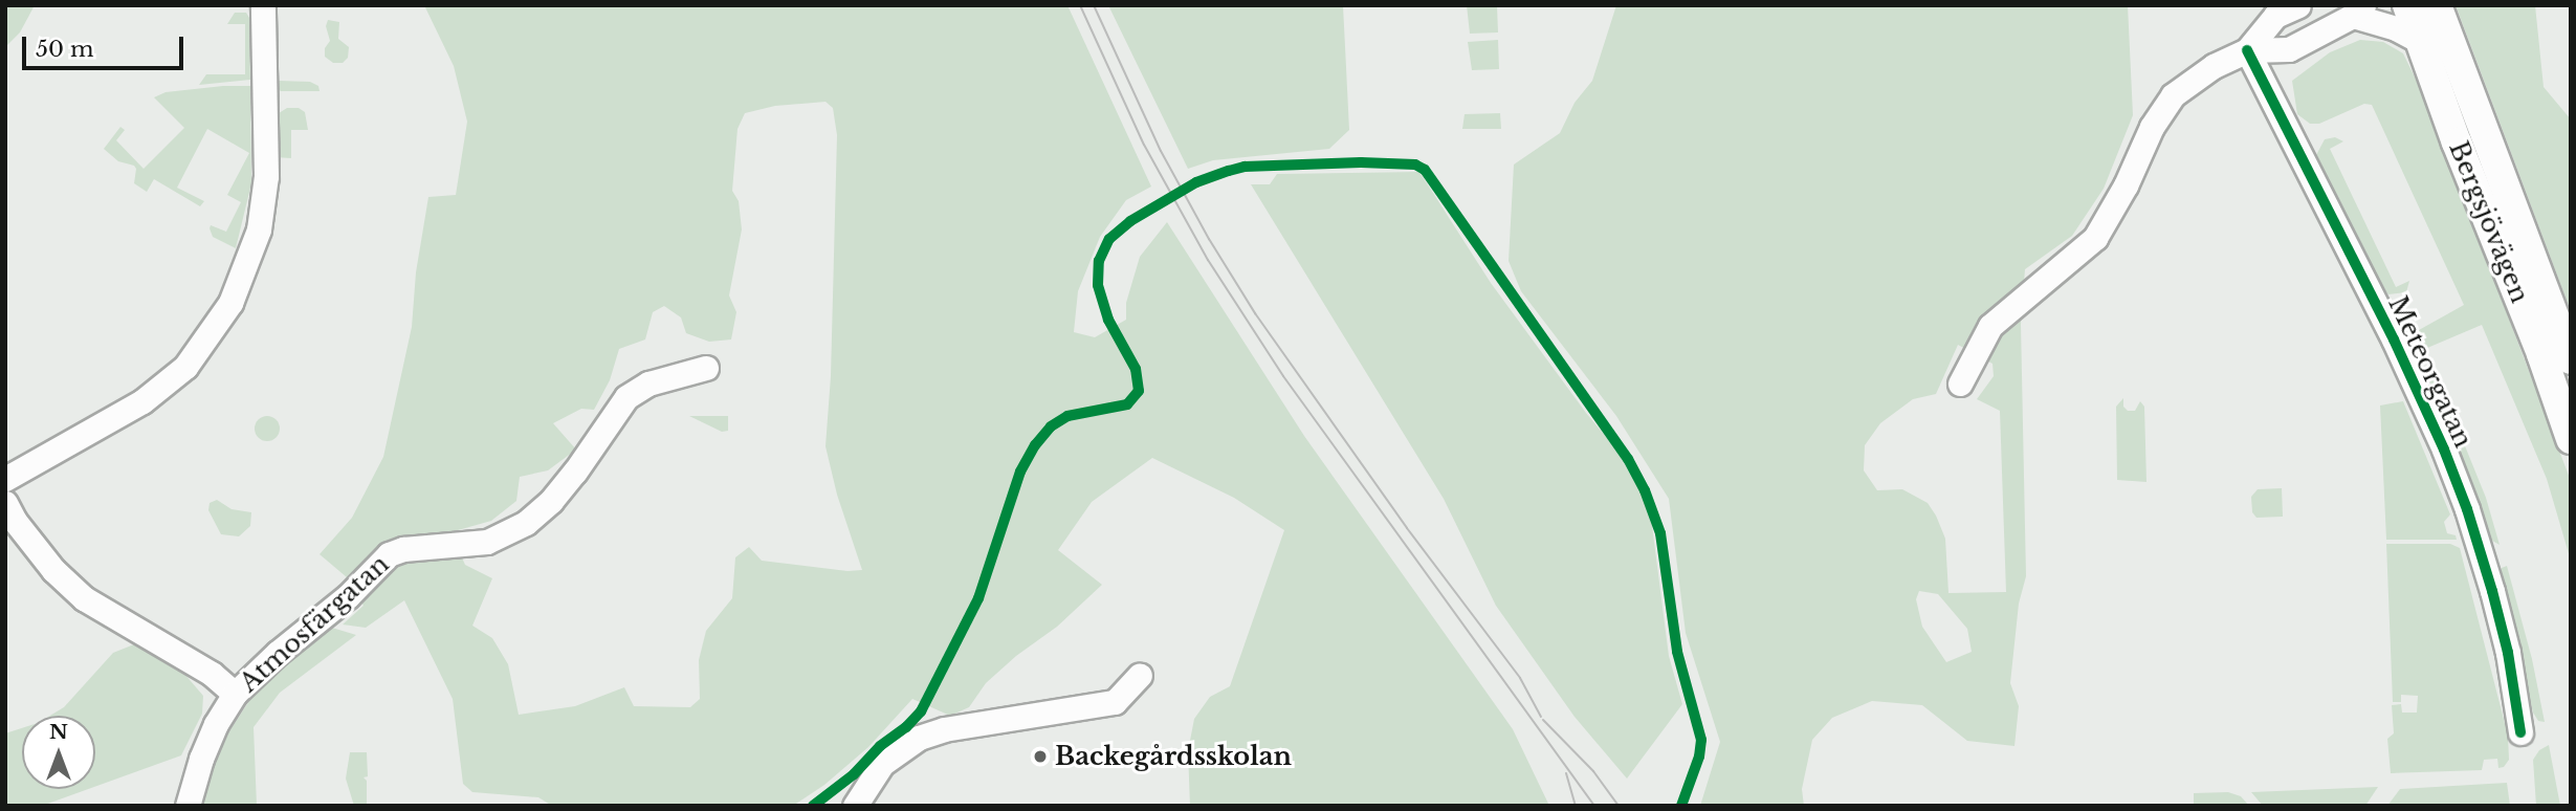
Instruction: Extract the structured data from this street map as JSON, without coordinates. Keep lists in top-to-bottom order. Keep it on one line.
{"streets":{"street":["Bergsjövägen","Meteorgatan","Atmosfärgatan"]},"places":["Backegårdsskolan"],"scale_bar":"50 m","north":"top"}
